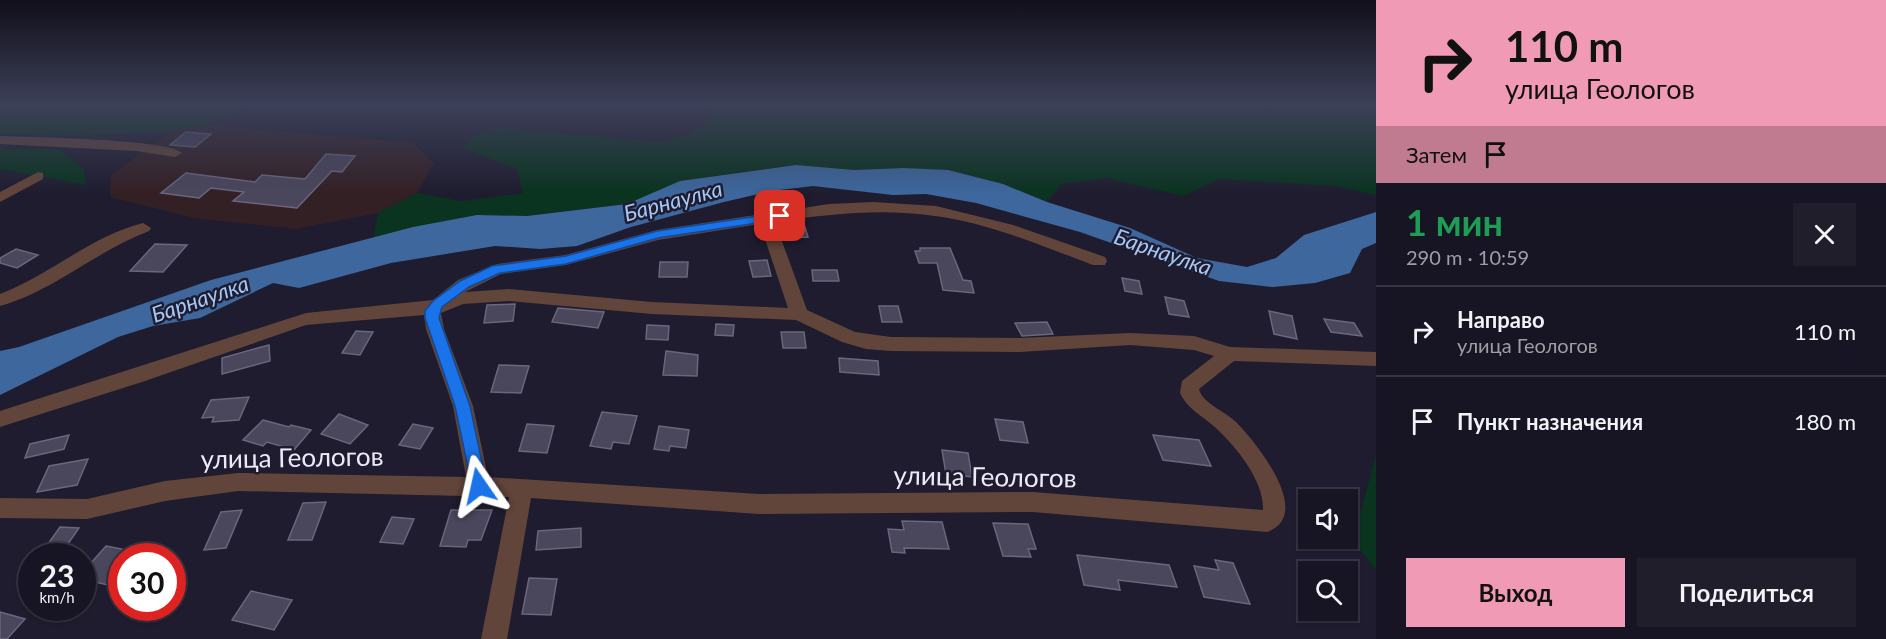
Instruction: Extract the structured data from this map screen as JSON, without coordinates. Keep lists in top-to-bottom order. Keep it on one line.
{"streets":{"street":["улица Геологов"]},"water":["Барнаулка"],"page":{"turn":["110 m","улица Геологов"],"then":"Затем","heading":["1 мин","290 m · 10:59"],"list":[{"name":"Направо","note":"улица Геологов","value":"110 m"},{"name":"Пункт назначения","value":"180 m"}],"speed":"23 km/h","limit":"30","buttons":["Выход","Поделиться"]}}
